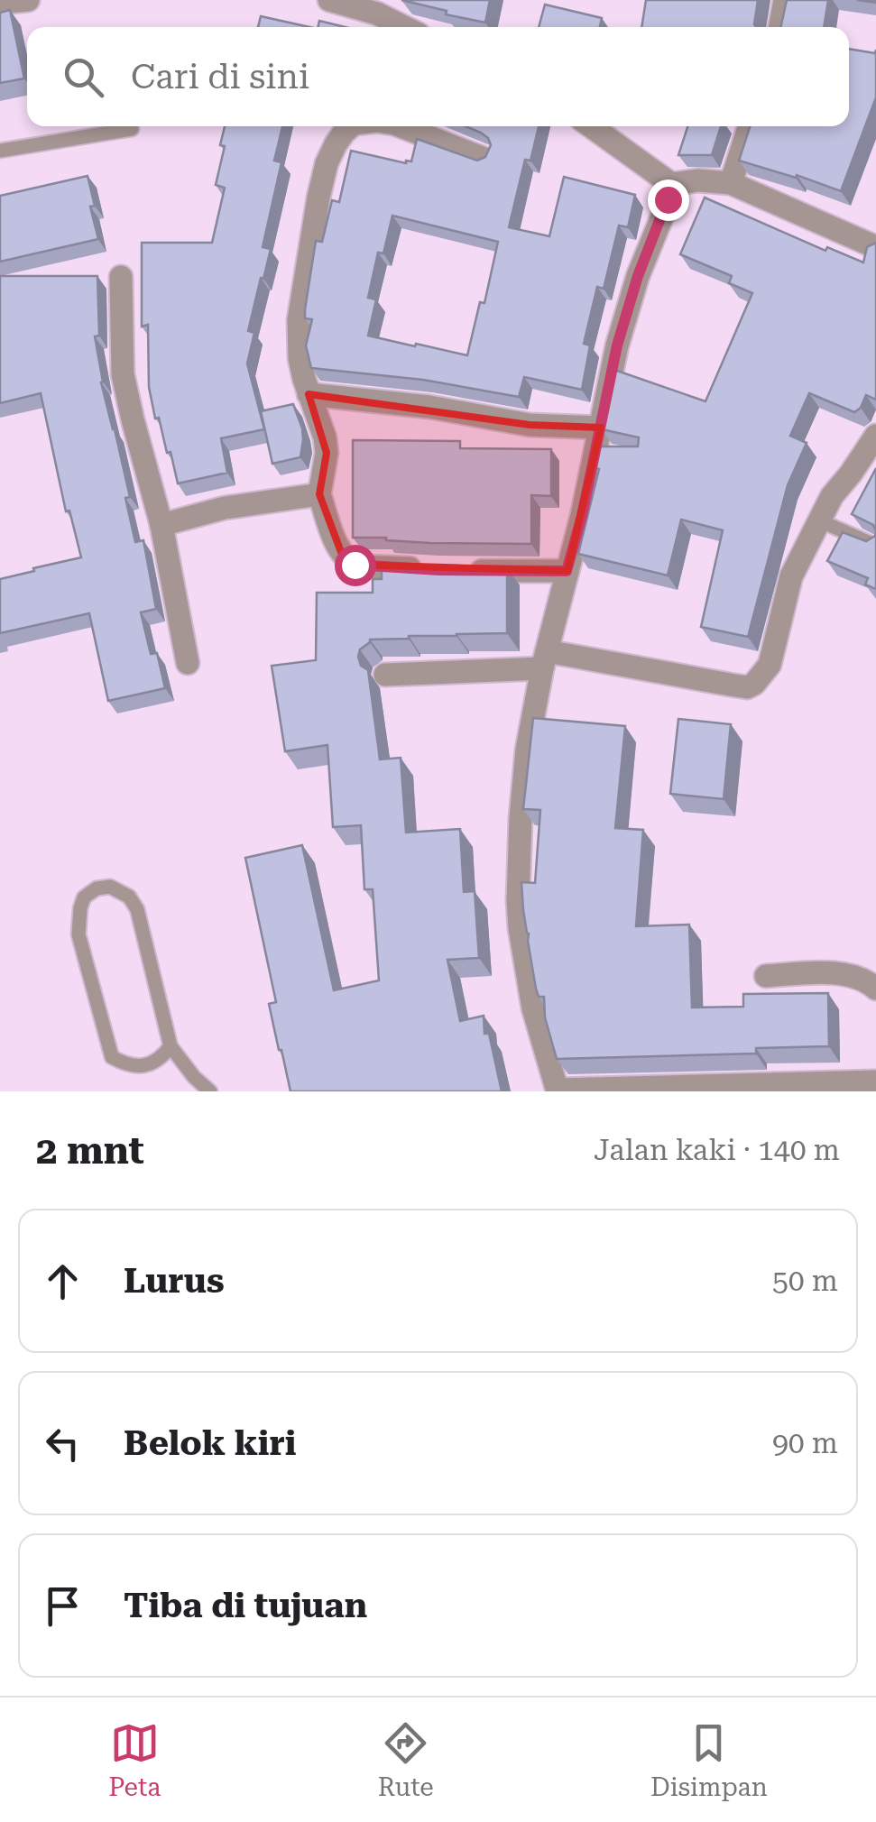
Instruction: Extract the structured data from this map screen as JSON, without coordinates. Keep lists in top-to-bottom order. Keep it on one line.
{"page":{"search":"Cari di sini","heading":["2 mnt","Jalan kaki · 140 m"],"list":[["Lurus","50 m"],["Belok kiri","90 m"],"Tiba di tujuan"],"nav":["Peta","Rute","Disimpan"]}}
